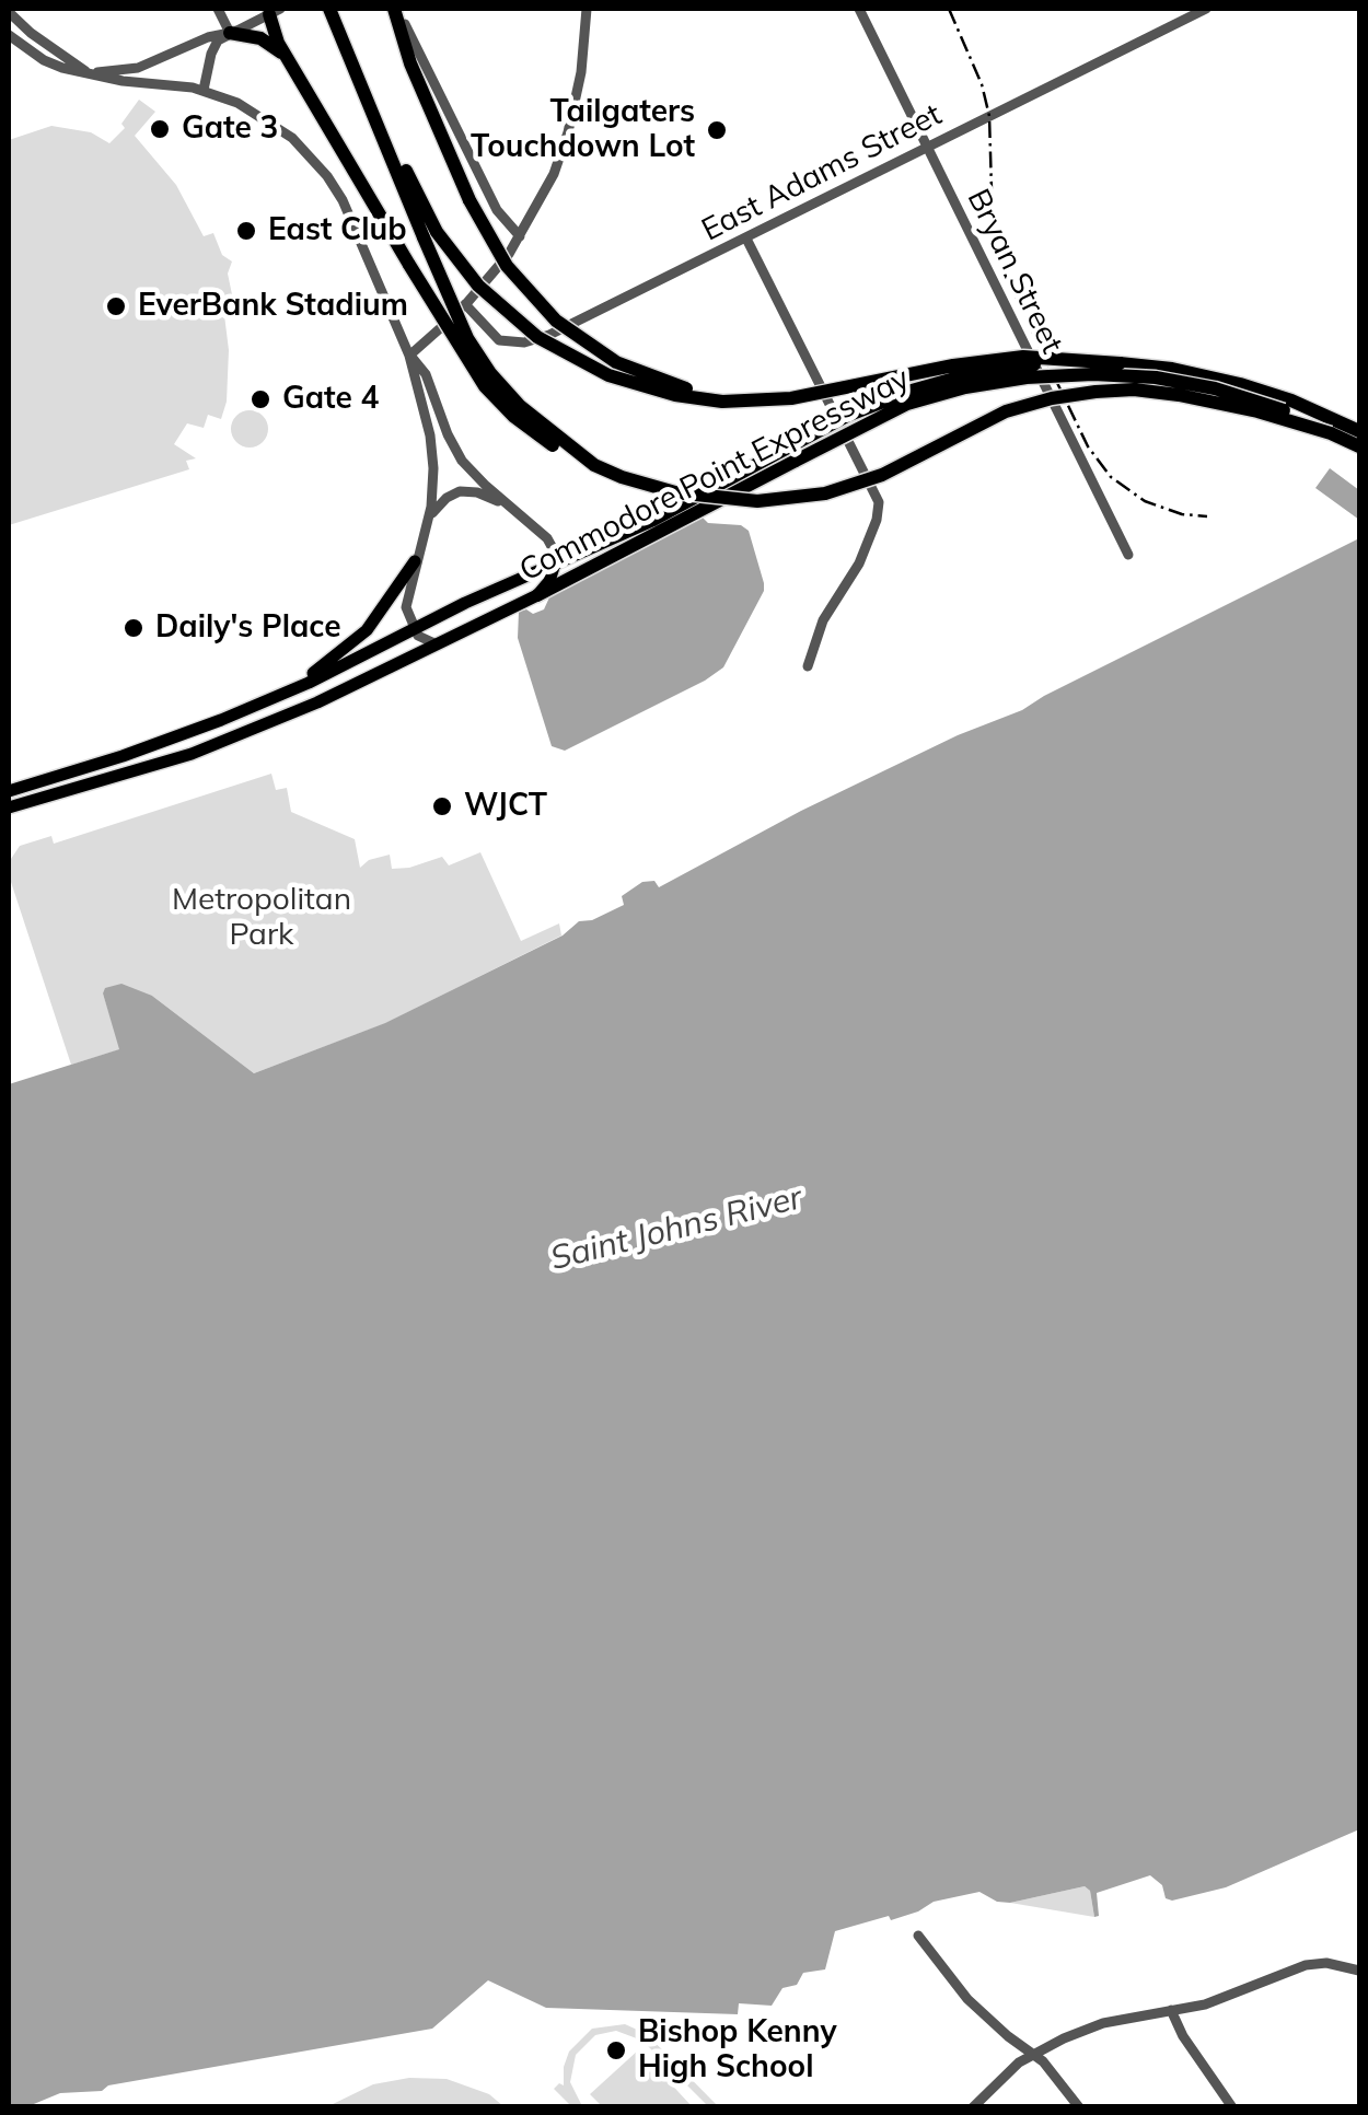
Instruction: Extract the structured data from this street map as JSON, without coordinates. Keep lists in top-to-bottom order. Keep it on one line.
{"streets":{"highway":["Commodore Point Expressway"],"street":["East Adams Street","Bryan Street"]},"crossings":[["East Adams Street","Bryan Street"]],"water":["Saint Johns River"],"parks":["Metropolitan Park"],"places":["Gate 3","Tailgaters Touchdown Lot","East Club","EverBank Stadium","Gate 4","Daily's Place","WJCT","Bishop Kenny High School"]}
